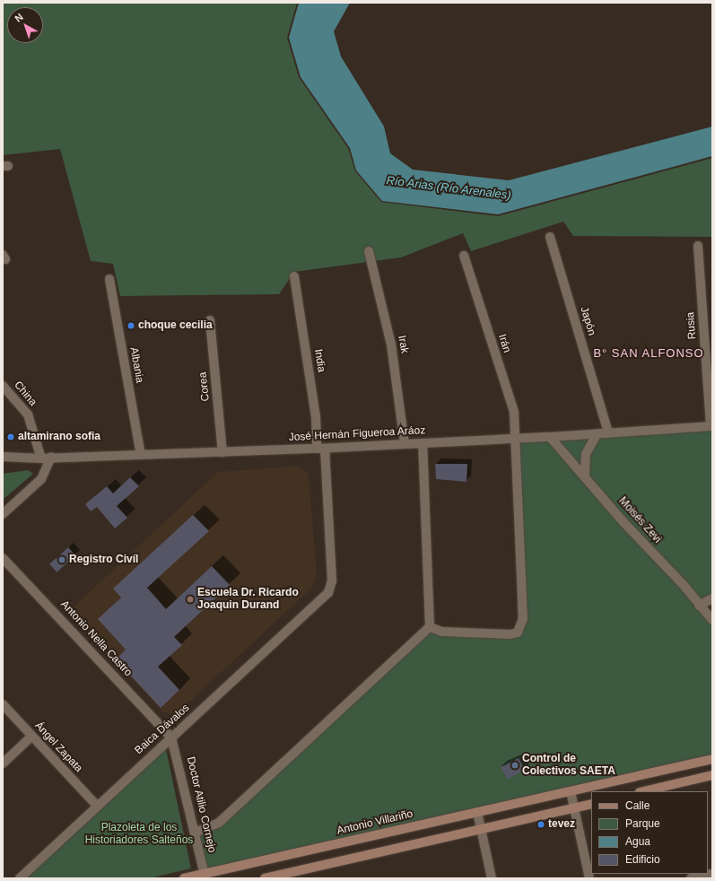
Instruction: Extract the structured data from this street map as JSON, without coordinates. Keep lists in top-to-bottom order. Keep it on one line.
{"streets":{"street":["Japón","Rusia","Irán","Irak","India","Albania","Corea","China","José Hernán Figueroa Aráoz","Moisés Zevi","Antonio Nella Castro","Baica Dávalos","Ángel Zapata","Doctor Atilio Cornejo","Antonio Villariño"]},"crossings":[["Japón","José Hernán Figueroa Aráoz"],["Rusia","José Hernán Figueroa Aráoz"],["Irán","José Hernán Figueroa Aráoz"],["Irak","José Hernán Figueroa Aráoz"],["India","José Hernán Figueroa Aráoz"],["India","Baica Dávalos"],["Albania","José Hernán Figueroa Aráoz"],["Corea","José Hernán Figueroa Aráoz"],["China","José Hernán Figueroa Aráoz"],["José Hernán Figueroa Aráoz","Moisés Zevi"],["Antonio Nella Castro","Baica Dávalos"],["Antonio Nella Castro","Doctor Atilio Cornejo"],["Baica Dávalos","Ángel Zapata"],["Baica Dávalos","Doctor Atilio Cornejo"],["Doctor Atilio Cornejo","Antonio Villariño"]],"districts":["B° SAN ALFONSO"],"water":["Río Arias (Río Arenales)"],"parks":["Plazoleta de los Historiadores Salteños"],"places":["choque cecilia","altamirano sofia","Registro Civíl","Escuela Dr. Ricardo Joaquin Durand","Control de Colectivos SAETA","tevez"],"legend":["Calle","Parque","Agua","Edificio"],"north":"top left"}
